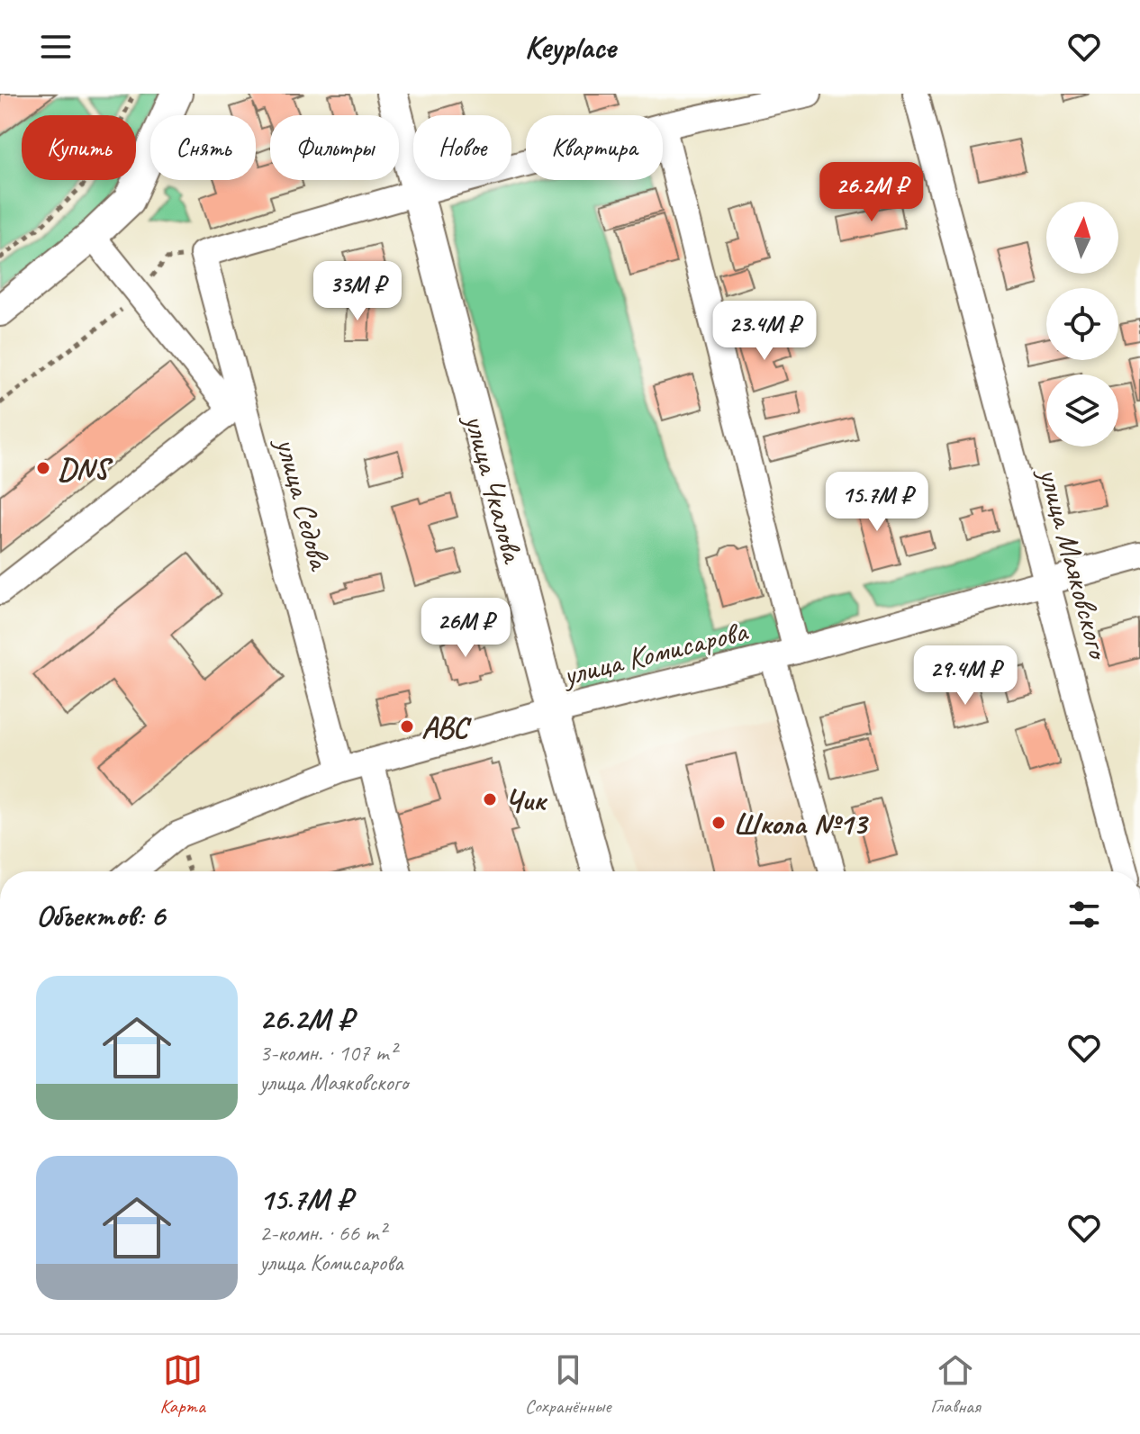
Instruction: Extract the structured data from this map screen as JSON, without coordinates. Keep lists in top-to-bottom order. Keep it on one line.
{"streets":{"main road":["улица Чкалова"],"street":["улица Седова","улица Маяковского","улица Комисарова"]},"crossings":[["улица Чкалова","улица Комисарова"],["улица Седова","улица Комисарова"],["улица Маяковского","улица Комисарова"]],"places":["DNS","ABC","Чик","Школа №13"],"north":"top","page":{"header":"Keyplace","chip":["Купить","Снять","Фильтры","Новое","Квартира"],"price":["26.2M ₽","33M ₽","23.4M ₽","15.7M ₽","26M ₽","29.4M ₽"],"heading":"Объектов: 6","list":[{"name":"26.2M ₽","note":"3-комн. · 107 m² · улица Маяковского"},{"name":"15.7M ₽","note":"2-комн. · 66 m² · улица Комисарова"}],"tabs":["Карта","Сохранённые","Главная"]}}
